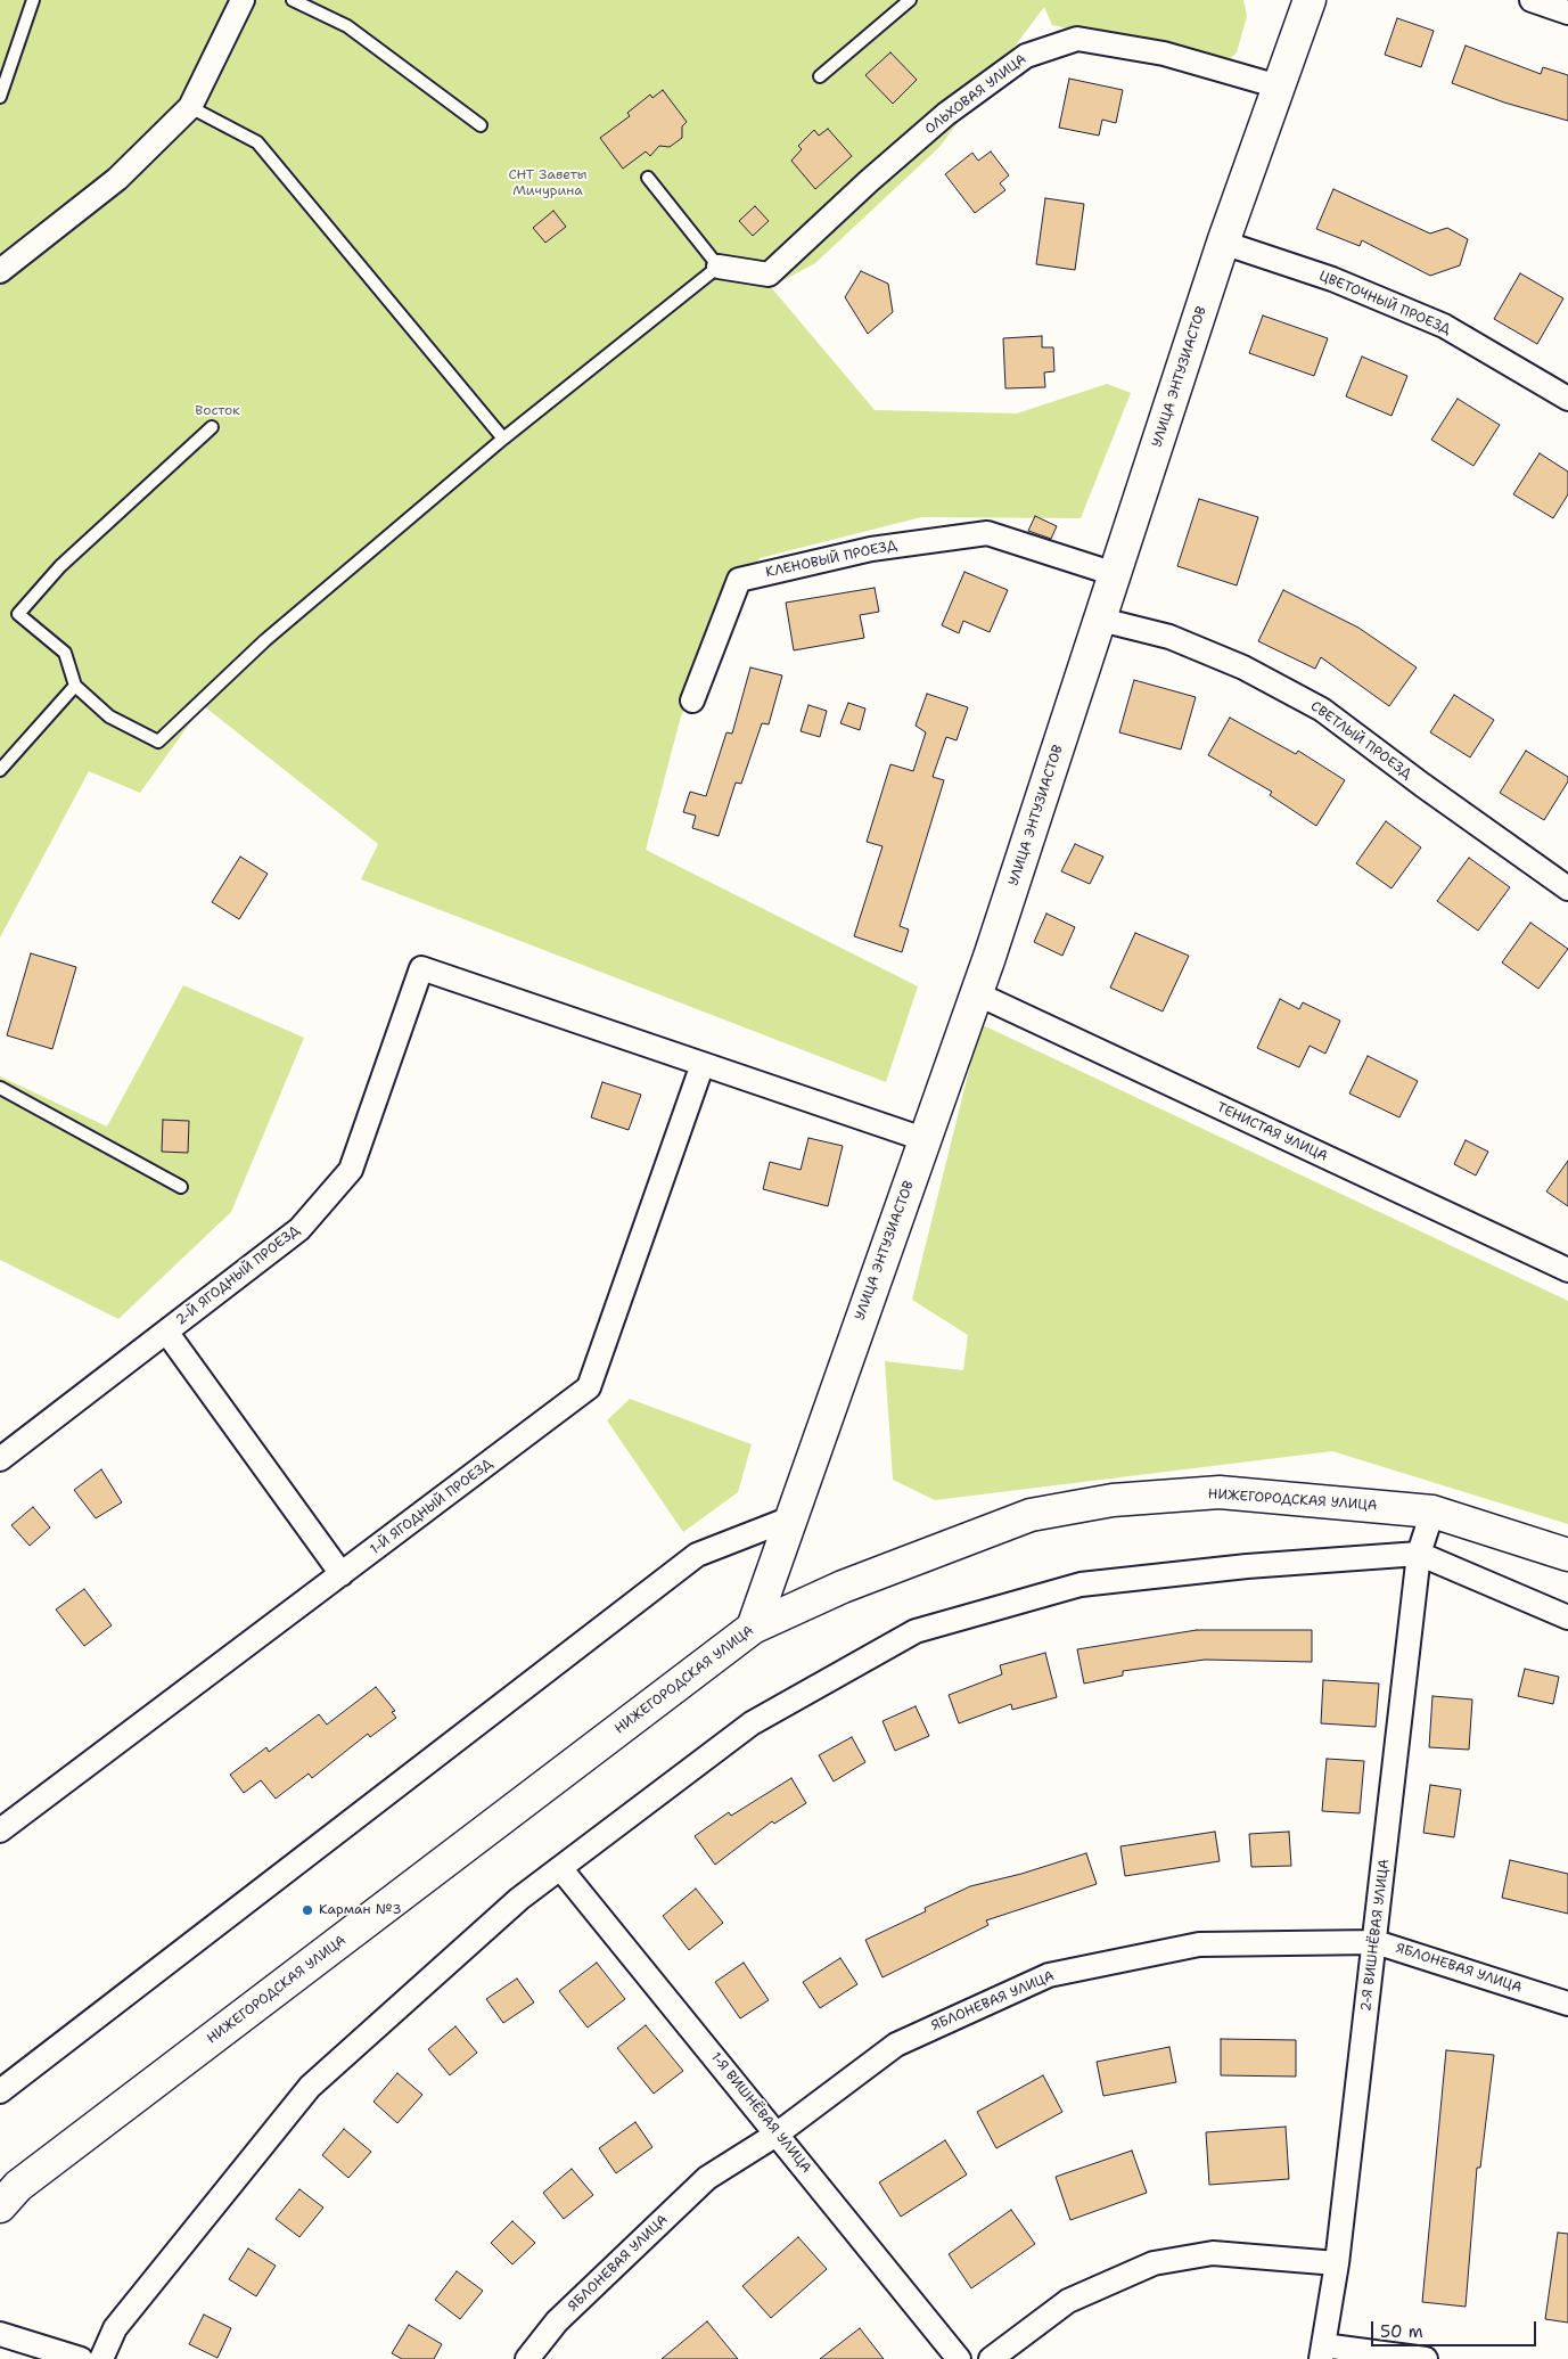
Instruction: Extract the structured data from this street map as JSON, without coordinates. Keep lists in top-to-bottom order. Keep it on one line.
{"streets":{"street":["ОЛЬХОВАЯ УЛИЦА","ЦВЕТОЧНЫЙ ПРОЕЗД","УЛИЦА ЭНТУЗИАСТОВ","КЛЕНОВЫЙ ПРОЕЗД","СВЕТЛЫЙ ПРОЕЗД","ТЕНИСТАЯ УЛИЦА","2-Й ЯГОДНЫЙ ПРОЕЗД","НИЖЕГОРОДСКАЯ УЛИЦА","1-Й ЯГОДНЫЙ ПРОЕЗД","2-Я ВИШНЁВАЯ УЛИЦА","ЯБЛОНЕВАЯ УЛИЦА","1-Я ВИШНЁВАЯ УЛИЦА"]},"crossings":[["ОЛЬХОВАЯ УЛИЦА","УЛИЦА ЭНТУЗИАСТОВ"],["ЦВЕТОЧНЫЙ ПРОЕЗД","УЛИЦА ЭНТУЗИАСТОВ"],["УЛИЦА ЭНТУЗИАСТОВ","КЛЕНОВЫЙ ПРОЕЗД"],["УЛИЦА ЭНТУЗИАСТОВ","СВЕТЛЫЙ ПРОЕЗД"],["УЛИЦА ЭНТУЗИАСТОВ","ТЕНИСТАЯ УЛИЦА"],["УЛИЦА ЭНТУЗИАСТОВ","НИЖЕГОРОДСКАЯ УЛИЦА"],["2-Й ЯГОДНЫЙ ПРОЕЗД","1-Й ЯГОДНЫЙ ПРОЕЗД"],["НИЖЕГОРОДСКАЯ УЛИЦА","2-Я ВИШНЁВАЯ УЛИЦА"],["2-Я ВИШНЁВАЯ УЛИЦА","ЯБЛОНЕВАЯ УЛИЦА"],["ЯБЛОНЕВАЯ УЛИЦА","1-Я ВИШНЁВАЯ УЛИЦА"]],"parks":["СНТ Заветы Мичурина","Восток"],"places":["Карман №3"],"scale_bar":"50 m"}
